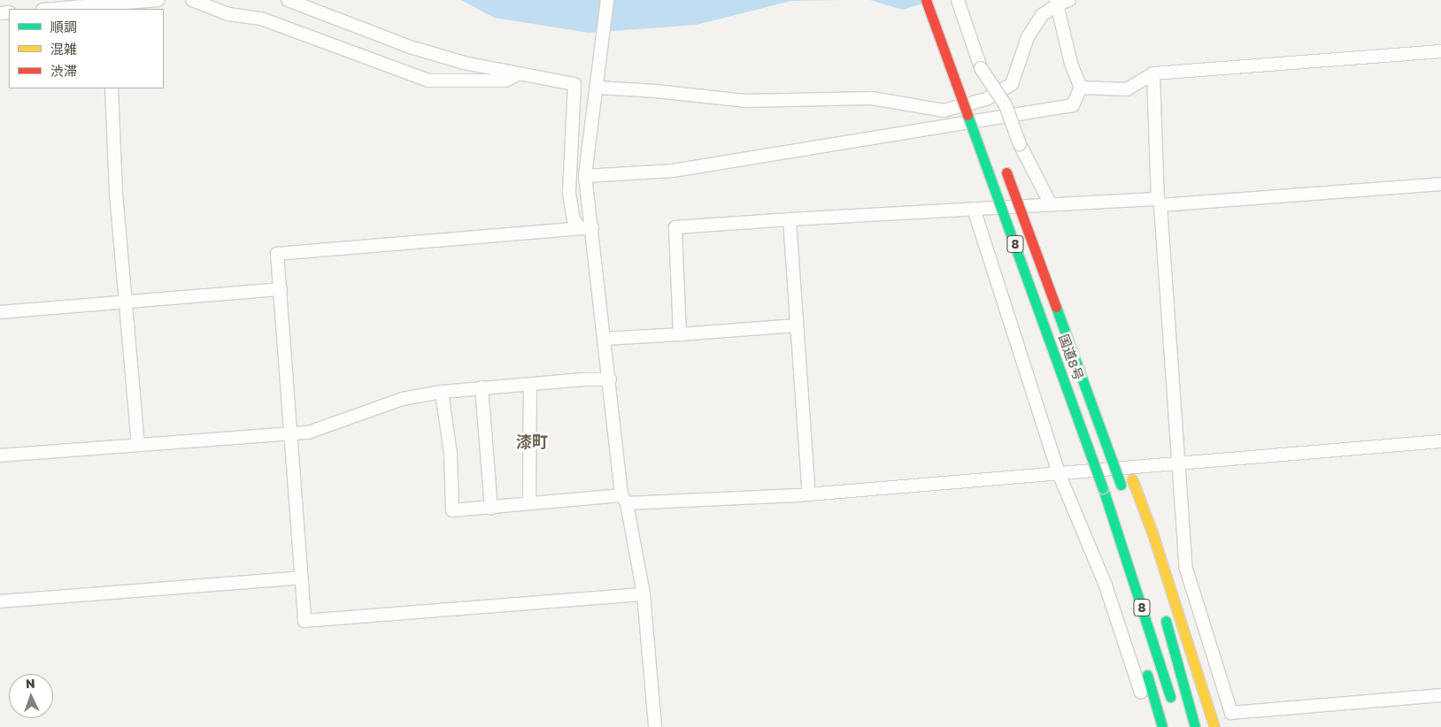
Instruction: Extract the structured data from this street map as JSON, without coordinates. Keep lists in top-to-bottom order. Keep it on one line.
{"streets":{"highway":["8","国道8号"]},"districts":["漆町"],"legend":["順調","混雑","渋滞"],"north":"top"}
